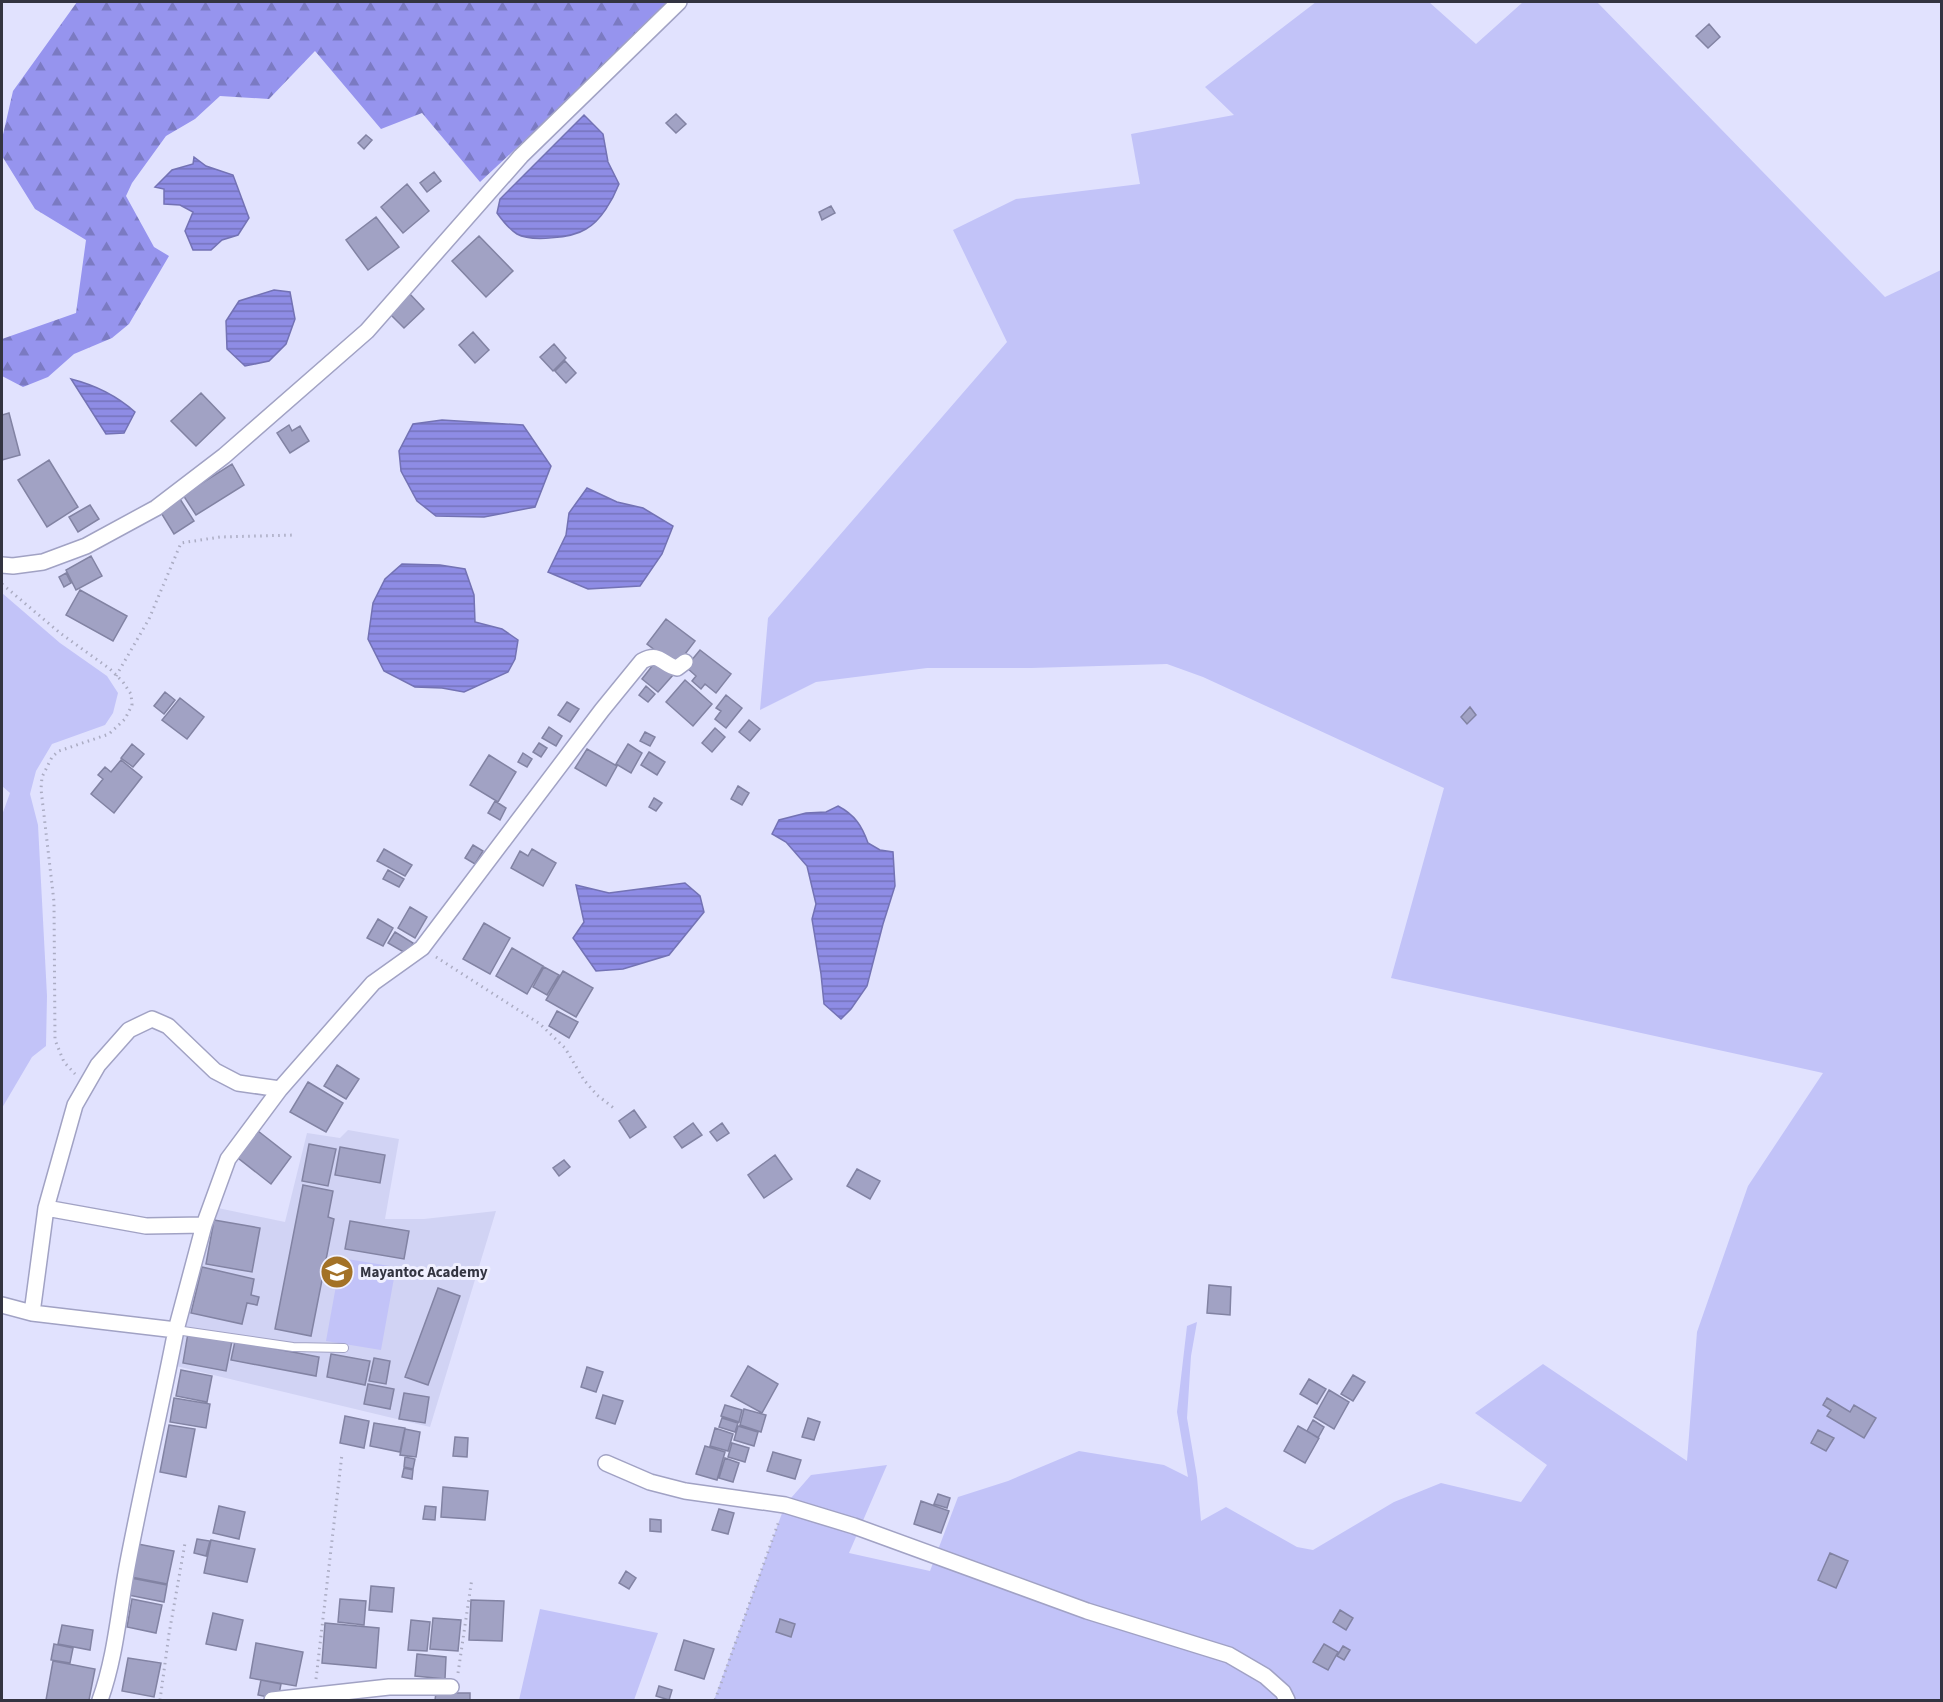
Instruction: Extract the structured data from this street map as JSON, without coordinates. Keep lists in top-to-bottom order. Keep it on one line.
{"places":{"school or university":["Mayantoc Academy"]}}
